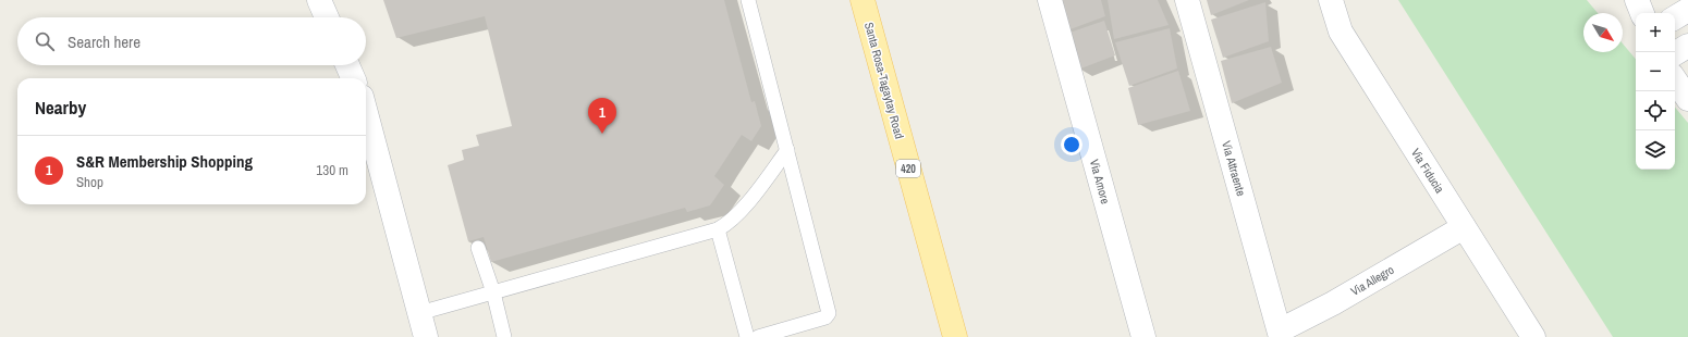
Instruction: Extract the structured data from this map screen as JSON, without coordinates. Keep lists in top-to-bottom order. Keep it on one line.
{"streets":{"main road":["Santa Rosa-Tagaytay Road","420"],"street":["Via Attraente","Via Fiducia","Via Amore","Via Allegro"]},"crossings":[["Via Attraente","Via Allegro"],["Via Fiducia","Via Allegro"]],"north":"bottom right","page":{"map_buttons":["+","−"],"search":"Search here","heading":"Nearby","pins":"1","list":[{"mark":"1","name":"S&R Membership Shopping","note":"Shop","value":"130 m"}]}}
